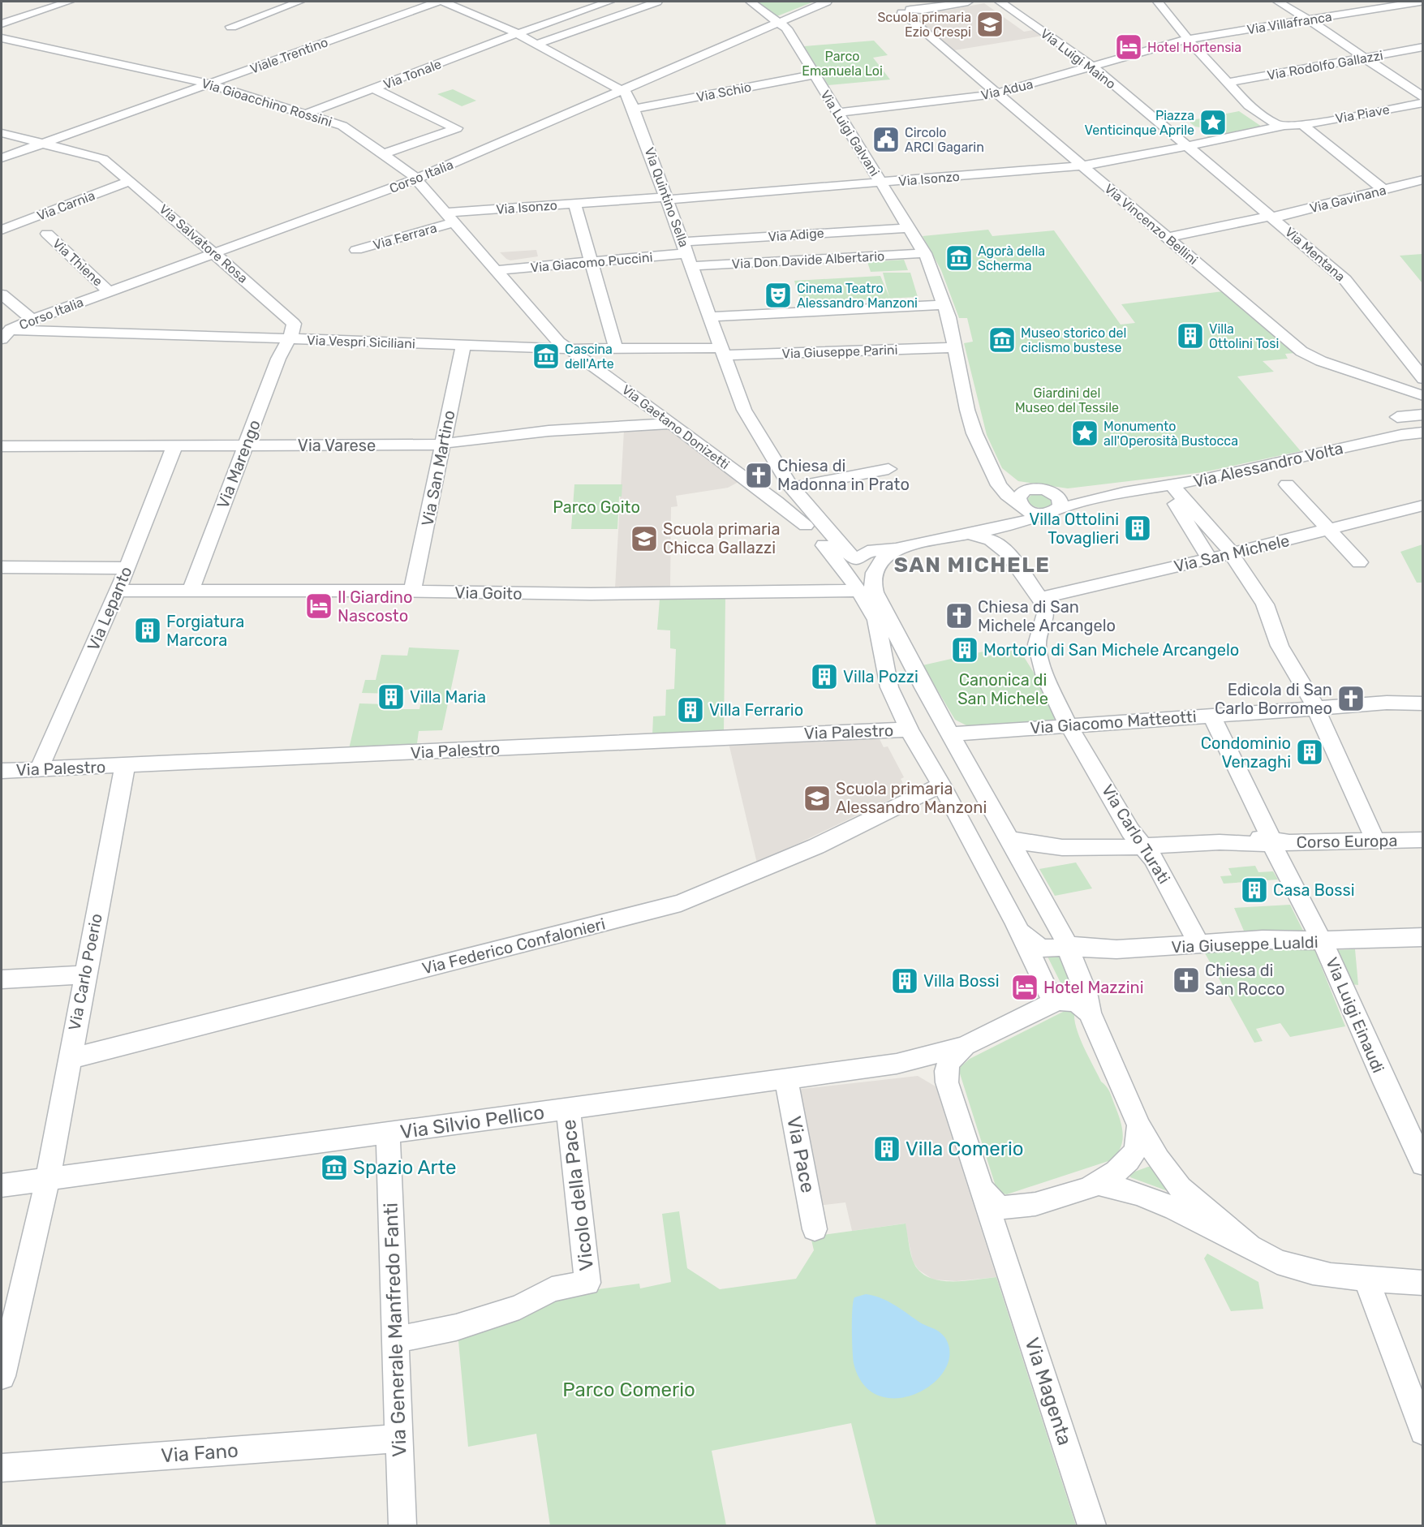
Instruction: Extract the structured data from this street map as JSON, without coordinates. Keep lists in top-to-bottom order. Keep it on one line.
{"streets":{"street":["Via Villafranca","Viale Trentino","Via Luigi Maino","Via Rodolfo Gallazzi","Via Tonale","Via Adua","Via Schio","Via Gioacchino Rossini","Via Piave","Via Luigi Galvani","Corso Italia","Via Isonzo","Via Quintino Sella","Via Gavinana","Via Carnia","Via Vincenzo Bellini","Via Adige","Via Ferrara","Via Salvatore Rosa","Via Mentana","Via Don Davide Albertario","Via Thiene","Via Giacomo Puccini","Via Vespri Siciliani","Via Giuseppe Parini","Via Gaetano Donizetti","Via Varese","Via Marengo","Via Alessandro Volta","Via San Martino","Via San Michele","Via Goito","Via Lepanto","Via Giacomo Matteotti","Via Palestro","Via Carlo Turati","Corso Europa","Via Giuseppe Lualdi","Via Federico Confalonieri","Via Carlo Poerio","Via Luigi Einaudi","Via Silvio Pellico","Via Pace","Vicolo della Pace","Via Generale Manfredo Fanti","Via Magenta","Via Fano"]},"crossings":[["Via Villafranca","Via Adua"],["Viale Trentino","Via Gioacchino Rossini"],["Viale Trentino","Via Salvatore Rosa"],["Via Luigi Maino","Via Adua"],["Via Luigi Maino","Via Isonzo"],["Via Luigi Maino","Via Mentana"],["Via Tonale","Via Gioacchino Rossini"],["Via Tonale","Via Quintino Sella"],["Via Adua","Via Luigi Galvani"],["Via Adua","Via Vincenzo Bellini"],["Via Schio","Via Luigi Galvani"],["Via Schio","Via Quintino Sella"],["Via Gioacchino Rossini","Corso Italia"],["Via Gioacchino Rossini","Via Isonzo"],["Via Gioacchino Rossini","Via Ferrara"],["Via Gioacchino Rossini","Via Giacomo Puccini"],["Via Gioacchino Rossini","Via Vespri Siciliani"],["Via Gioacchino Rossini","Via Gaetano Donizetti"],["Via Luigi Galvani","Corso Italia"],["Via Luigi Galvani","Via Isonzo"],["Via Luigi Galvani","Via Adige"],["Via Luigi Galvani","Via Don Davide Albertario"],["Via Luigi Galvani","Via Giuseppe Parini"],["Via Luigi Galvani","Via Alessandro Volta"],["Corso Italia","Via Quintino Sella"],["Corso Italia","Via Salvatore Rosa"],["Corso Italia","Via Thiene"],["Corso Italia","Via Vespri Siciliani"],["Via Isonzo","Via Quintino Sella"],["Via Isonzo","Via Vincenzo Bellini"],["Via Isonzo","Via Ferrara"],["Via Isonzo","Via Mentana"],["Via Quintino Sella","Via Adige"],["Via Quintino Sella","Via Don Davide Albertario"],["Via Quintino Sella","Via Giacomo Puccini"],["Via Quintino Sella","Via Vespri Siciliani"],["Via Quintino Sella","Via Giuseppe Parini"],["Via Gavinana","Via Vincenzo Bellini"],["Via Gavinana","Via Mentana"],["Via Carnia","Via Salvatore Rosa"],["Via Adige","Via Don Davide Albertario"],["Via Adige","Via Giacomo Puccini"],["Via Salvatore Rosa","Via Vespri Siciliani"],["Via Salvatore Rosa","Via Marengo"],["Via Don Davide Albertario","Via Giacomo Puccini"],["Via Vespri Siciliani","Via Giuseppe Parini"],["Via Vespri Siciliani","Via Gaetano Donizetti"],["Via Vespri Siciliani","Via Marengo"],["Via Vespri Siciliani","Via San Martino"],["Via Gaetano Donizetti","Via Varese"],["Via Varese","Via Marengo"],["Via Varese","Via San Martino"],["Via Varese","Via Lepanto"],["Via Marengo","Via Goito"],["Via Alessandro Volta","Via Goito"],["Via San Martino","Via Goito"],["Via San Michele","Via Carlo Turati"],["Via Goito","Via Lepanto"],["Via Lepanto","Via Palestro"],["Via Giacomo Matteotti","Via Carlo Turati"],["Via Giacomo Matteotti","Via Luigi Einaudi"],["Via Palestro","Via Carlo Poerio"],["Via Carlo Turati","Corso Europa"],["Via Carlo Turati","Via Giuseppe Lualdi"],["Corso Europa","Via Luigi Einaudi"],["Via Giuseppe Lualdi","Via Luigi Einaudi"],["Via Federico Confalonieri","Via Carlo Poerio"],["Via Carlo Poerio","Via Silvio Pellico"],["Via Silvio Pellico","Via Pace"],["Via Silvio Pellico","Vicolo della Pace"],["Via Silvio Pellico","Via Generale Manfredo Fanti"],["Via Silvio Pellico","Via Magenta"],["Vicolo della Pace","Via Generale Manfredo Fanti"],["Via Generale Manfredo Fanti","Via Fano"]],"districts":["SAN MICHELE"],"parks":["Parco Emanuela Loi","Giardini del Museo del Tessile","Parco Goito","Canonica di San Michele","Parco Comerio"],"places":{"school or university":["Scuola primaria Ezio Crespi","Scuola primaria Chicca Gallazzi","Scuola primaria Alessandro Manzoni"],"hotel":["Hotel Hortensia","Il Giardino Nascosto","Hotel Mazzini"],"place":["Piazza Venticinque Aprile","Monumento all'Operosità Bustocca"],"public building":["Circolo ARCI Gagarin"],"museum":["Agorà della Scherma","Museo storico del ciclismo bustese","Cascina dell'Arte","Spazio Arte"],"theatre":["Cinema Teatro Alessandro Manzoni"],"building":["Villa Ottolini Tosi","Villa Ottolini Tovaglieri","Forgiatura Marcora","Mortorio di San Michele Arcangelo","Villa Pozzi","Villa Maria","Villa Ferrario","Condominio Venzaghi","Casa Bossi","Villa Bossi","Villa Comerio"],"church":["Chiesa di Madonna in Prato","Chiesa di San Michele Arcangelo","Edicola di San Carlo Borromeo","Chiesa di San Rocco"]}}
